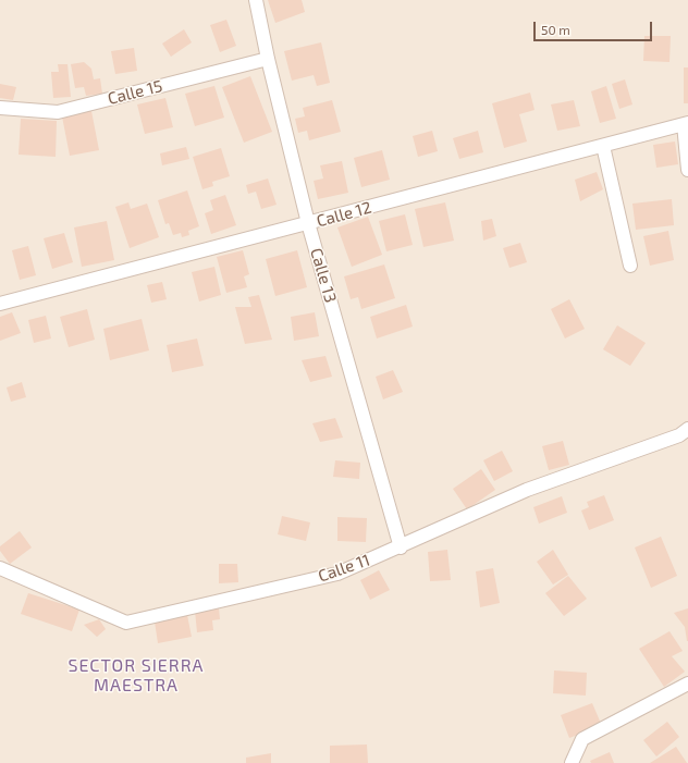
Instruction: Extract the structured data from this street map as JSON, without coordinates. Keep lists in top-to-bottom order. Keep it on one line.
{"streets":{"street":["Calle 15","Calle 12","Calle 13","Calle 11"]},"crossings":[["Calle 15","Calle 13"],["Calle 12","Calle 13"],["Calle 13","Calle 11"]],"districts":["SECTOR SIERRA MAESTRA"],"scale_bar":"50 m"}
